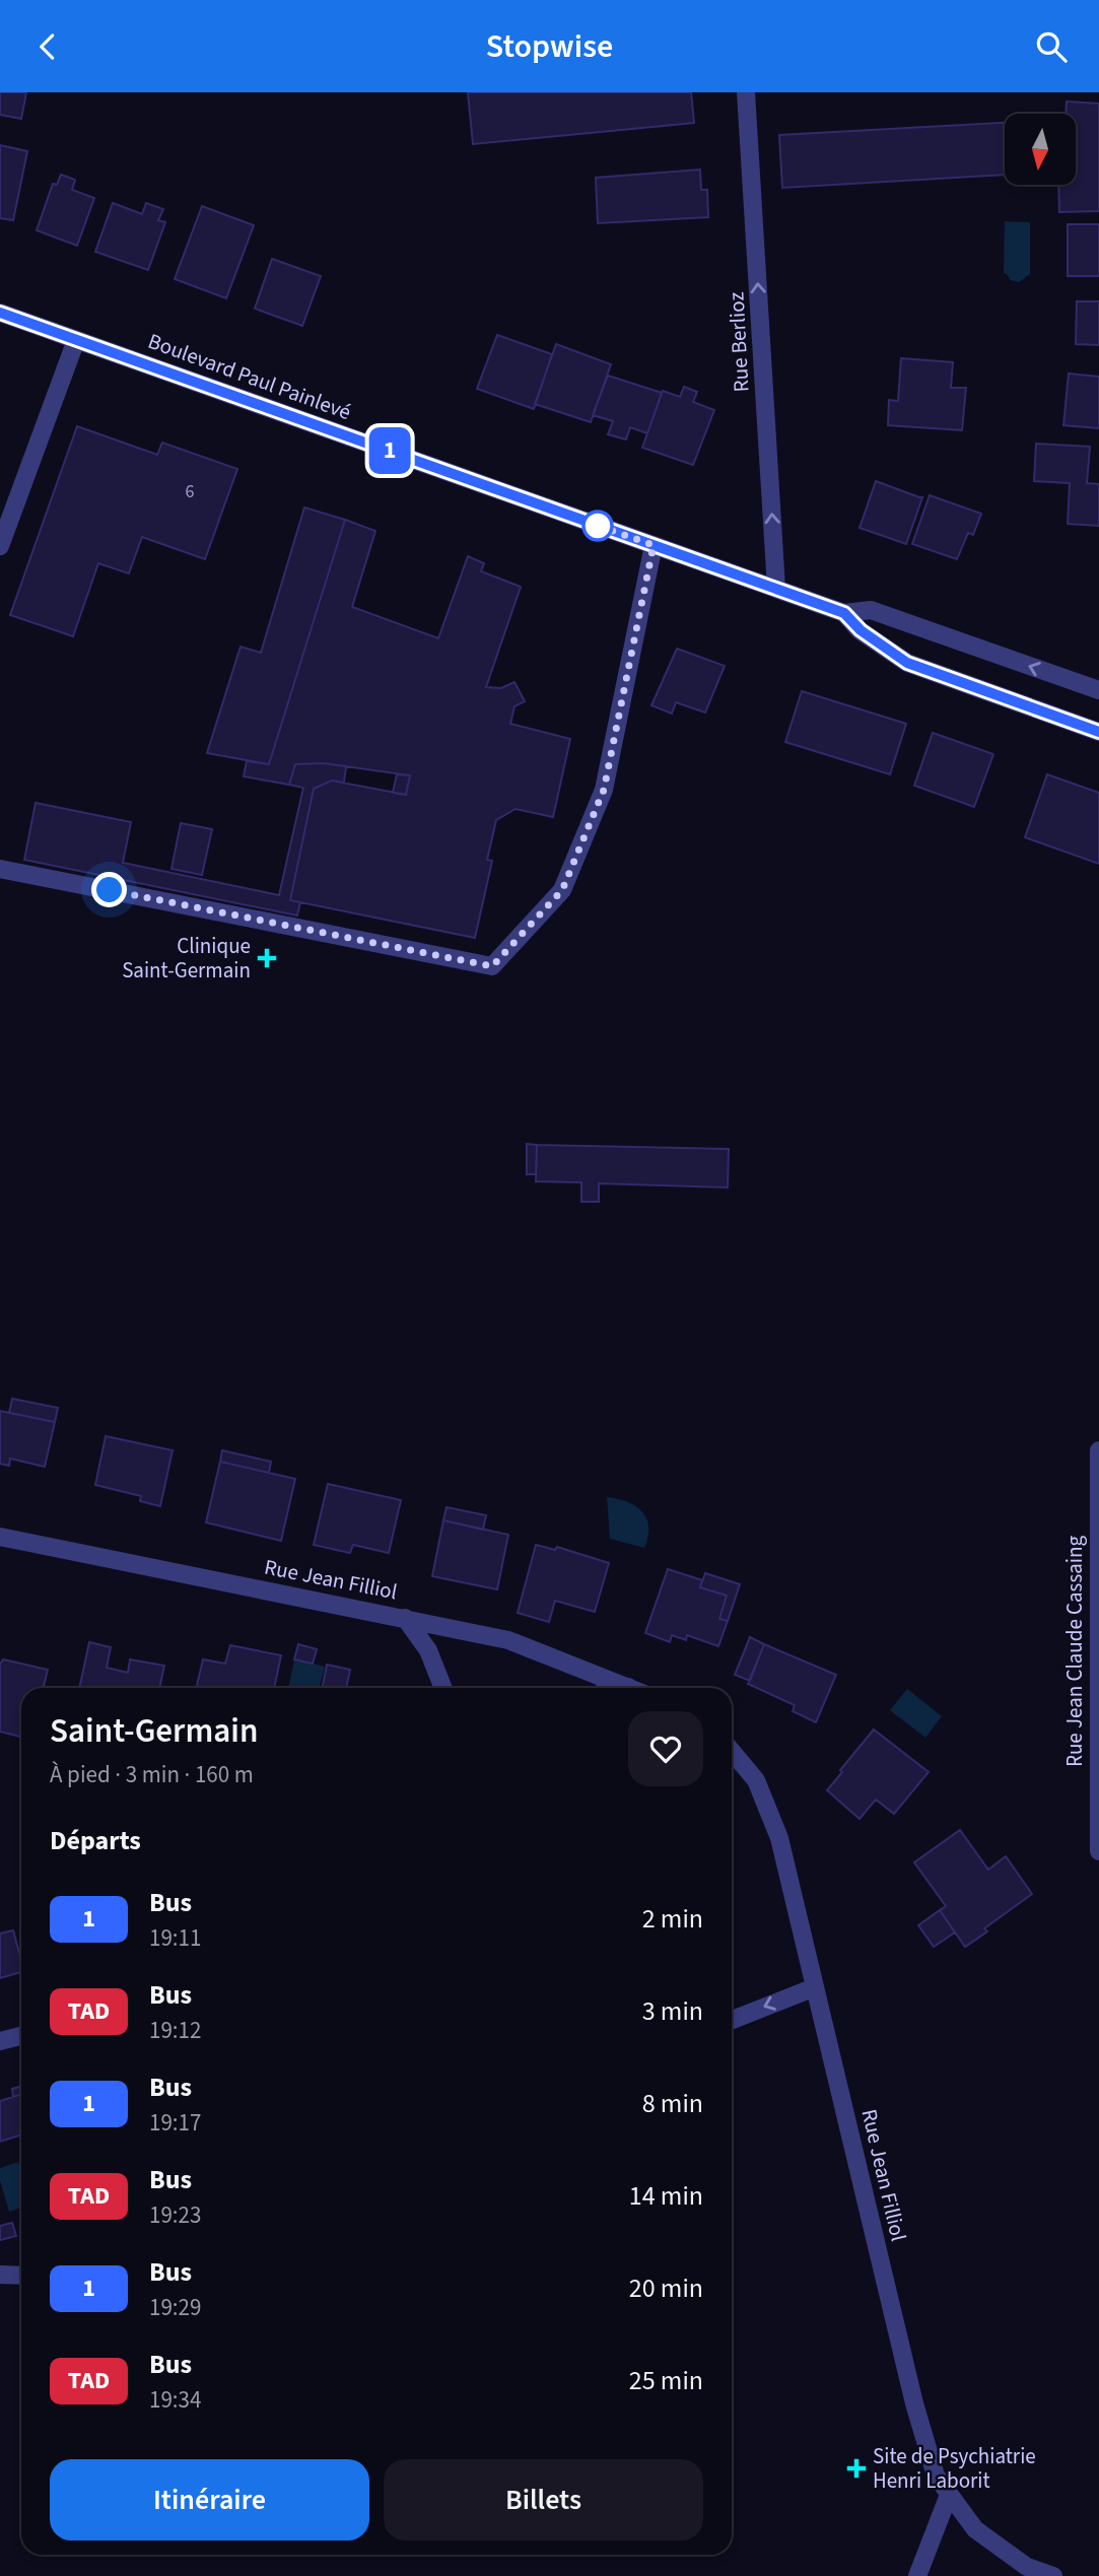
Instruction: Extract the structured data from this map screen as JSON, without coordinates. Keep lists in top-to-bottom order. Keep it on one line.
{"streets":{"street":["Rue Berlioz","Boulevard Paul Painlevé","Rue Jean Filliol","Rue Jean Claude Cassaing"]},"crossings":[["Rue Berlioz","Boulevard Paul Painlevé"]],"one_way":["Rue Berlioz"],"places":{"health":["Clinique Saint-Germain","Site de Psychiatrie Henri Laborit"]},"lines":["bus line 1"],"house_numbers":["6"],"north":"bottom","page":{"header":"Stopwise","on_map":"1","heading":[["Saint-Germain","À pied · 3 min · 160 m"],"Départs"],"list":[{"mark":"1","name":"Bus","note":"19:11","value":"2 min"},{"mark":"TAD","name":"Bus","note":"19:12","value":"3 min"},{"mark":"1","name":"Bus","note":"19:17","value":"8 min"},{"mark":"TAD","name":"Bus","note":"19:23","value":"14 min"},{"mark":"1","name":"Bus","note":"19:29","value":"20 min"},{"mark":"TAD","name":"Bus","note":"19:34","value":"25 min"}],"buttons":["Itinéraire","Billets"]}}
